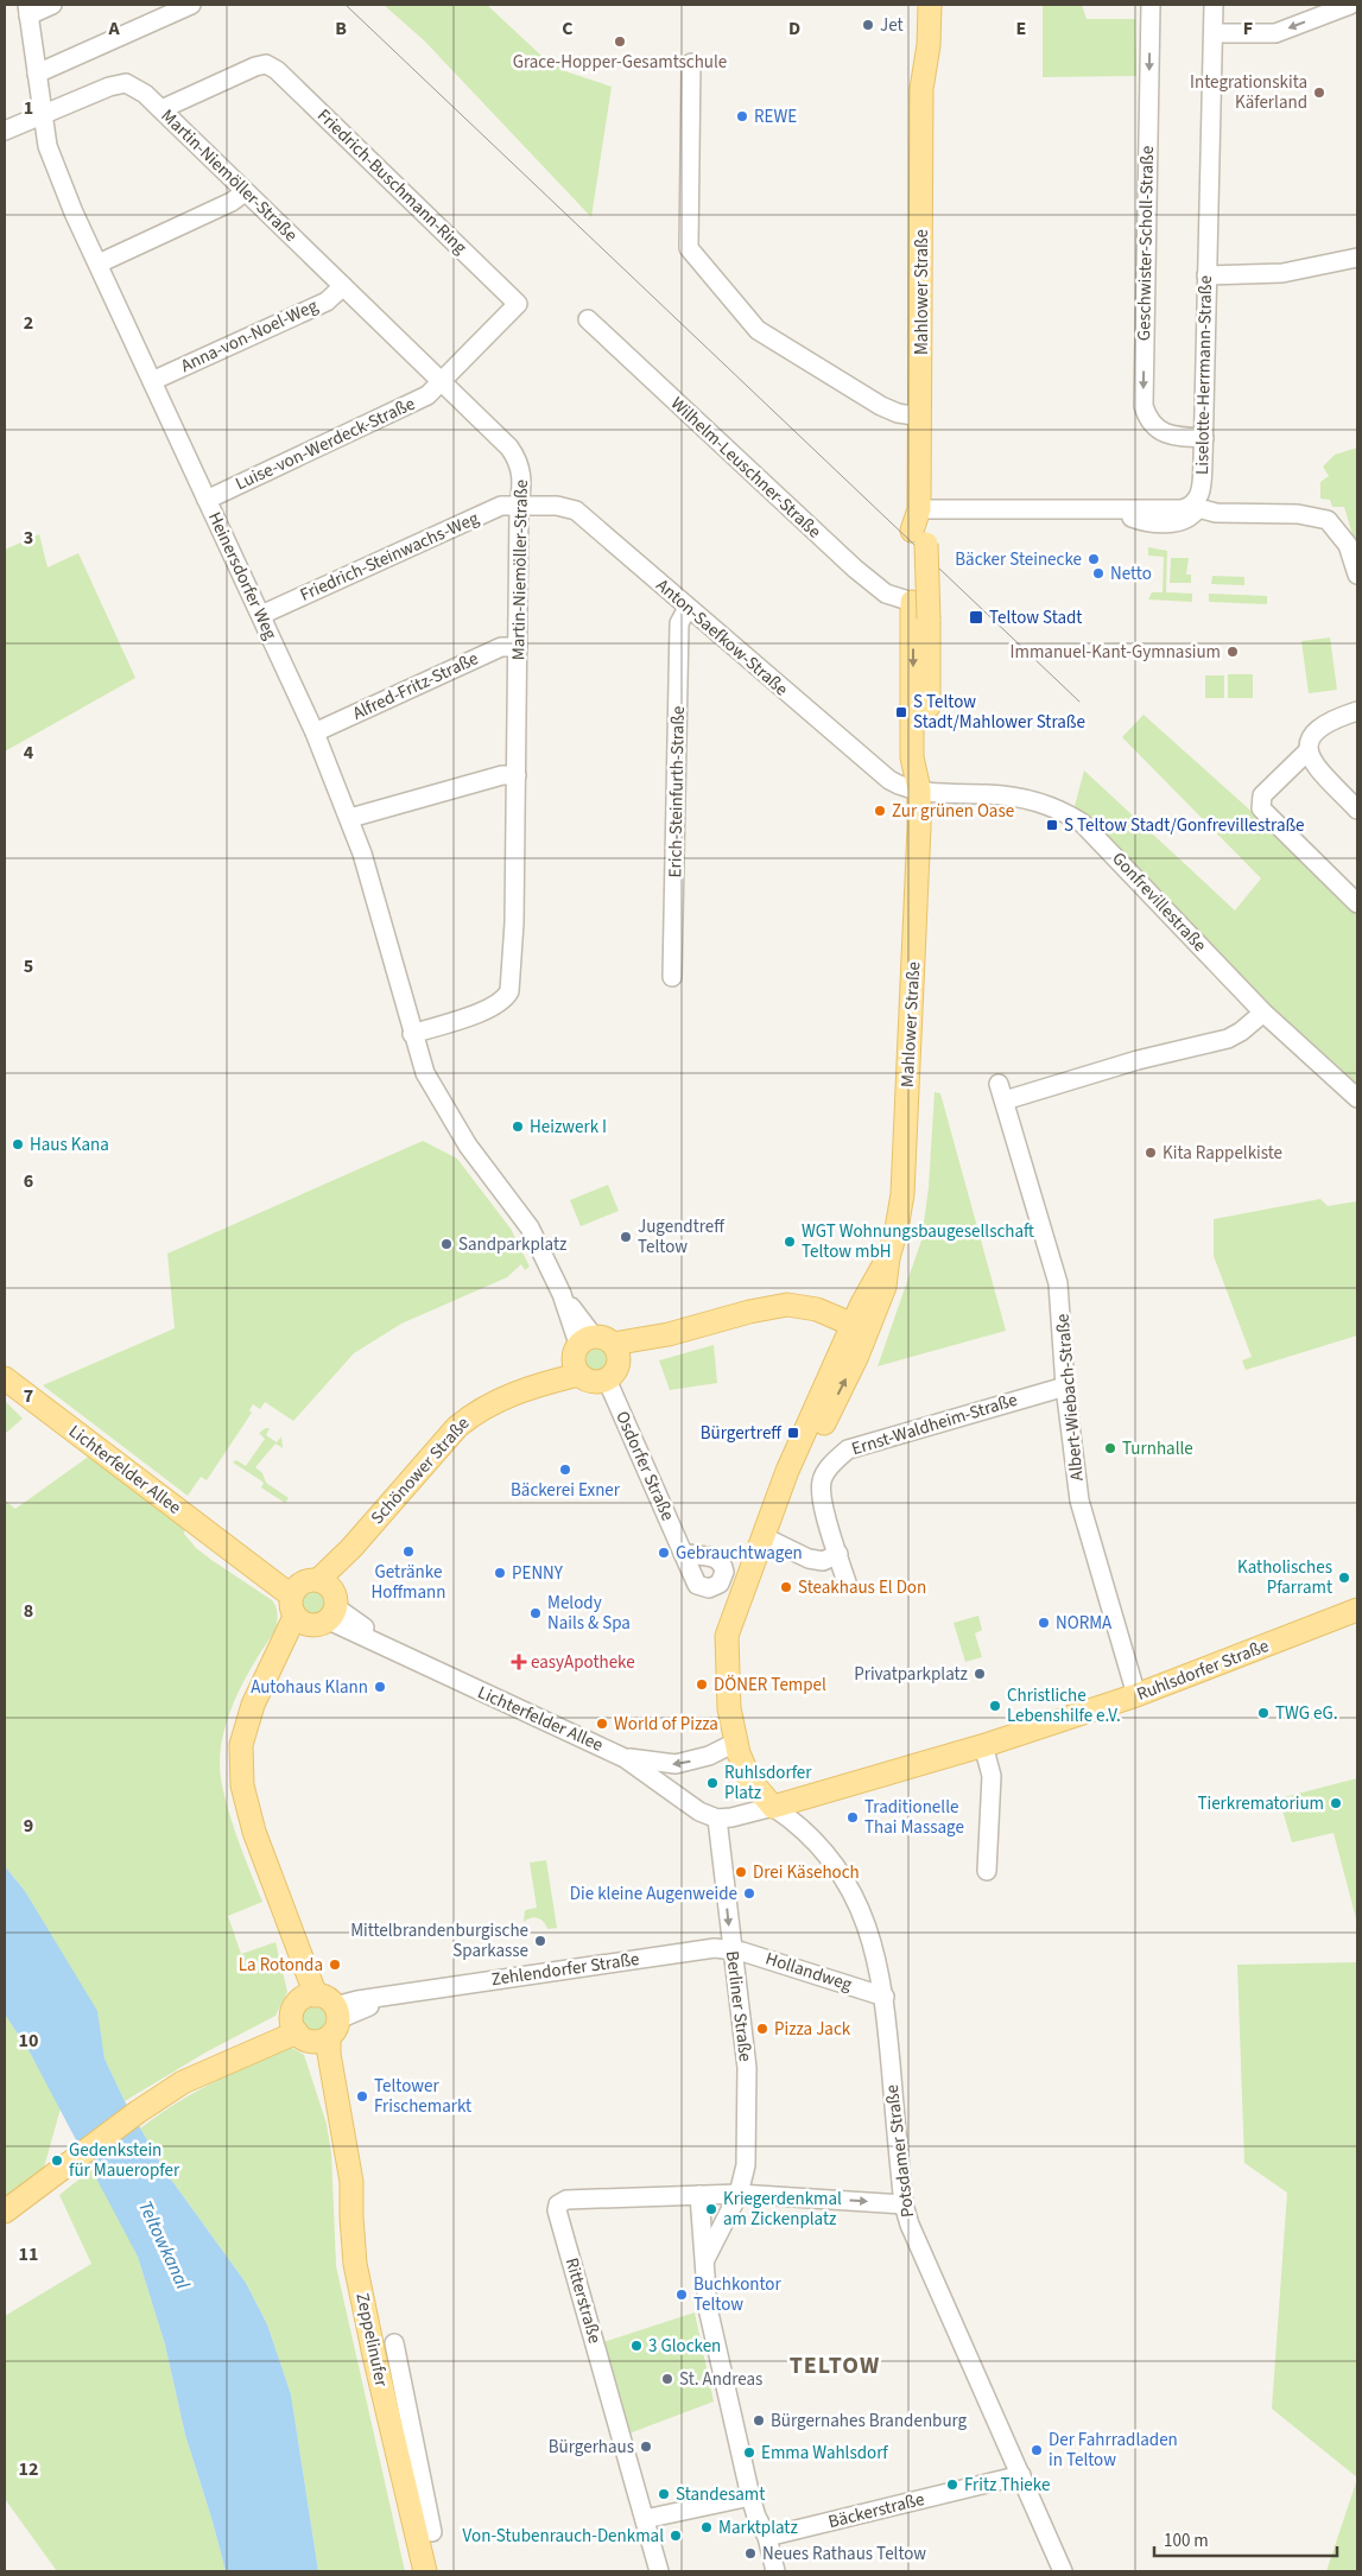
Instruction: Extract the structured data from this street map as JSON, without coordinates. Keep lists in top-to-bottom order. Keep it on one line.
{"streets":{"main road":["Mahlower Straße","Lichterfelder Allee","Schönower Straße","Ruhlsdorfer Straße","Zehlendorfer Straße","Zeppelinufer"],"street":["Martin-Niemöller-Straße","Friedrich-Buschmann-Ring","Geschwister-Scholl-Straße","Anna-von-Noel-Weg","Liselotte-Herrmann-Straße","Luise-von-Werdeck-Straße","Wilhelm-Leuschner-Straße","Friedrich-Steinwachs-Weg","Heinersdorfer Weg","Anton-Saefkow-Straße","Alfred-Fritz-Straße","Erich-Steinfurth-Straße","Gonfrevillestraße","Albert-Wiebach-Straße","Ernst-Waldheim-Straße","Osdorfer Straße","Hollandweg","Berliner Straße","Potsdamer Straße","Ritterstraße","Bäckerstraße"]},"crossings":[["Martin-Niemöller-Straße","Friedrich-Buschmann-Ring"],["Martin-Niemöller-Straße","Anna-von-Noel-Weg"],["Martin-Niemöller-Straße","Luise-von-Werdeck-Straße"],["Martin-Niemöller-Straße","Friedrich-Steinwachs-Weg"],["Martin-Niemöller-Straße","Heinersdorfer Weg"],["Martin-Niemöller-Straße","Anton-Saefkow-Straße"],["Martin-Niemöller-Straße","Alfred-Fritz-Straße"],["Friedrich-Buschmann-Ring","Luise-von-Werdeck-Straße"],["Geschwister-Scholl-Straße","Liselotte-Herrmann-Straße"],["Mahlower Straße","Liselotte-Herrmann-Straße"],["Mahlower Straße","Wilhelm-Leuschner-Straße"],["Mahlower Straße","Anton-Saefkow-Straße"],["Mahlower Straße","Gonfrevillestraße"],["Mahlower Straße","Schönower Straße"],["Mahlower Straße","Ruhlsdorfer Straße"],["Mahlower Straße","Potsdamer Straße"],["Anna-von-Noel-Weg","Heinersdorfer Weg"],["Luise-von-Werdeck-Straße","Heinersdorfer Weg"],["Friedrich-Steinwachs-Weg","Heinersdorfer Weg"],["Friedrich-Steinwachs-Weg","Anton-Saefkow-Straße"],["Heinersdorfer Weg","Alfred-Fritz-Straße"],["Heinersdorfer Weg","Schönower Straße"],["Anton-Saefkow-Straße","Erich-Steinfurth-Straße"],["Anton-Saefkow-Straße","Gonfrevillestraße"],["Gonfrevillestraße","Albert-Wiebach-Straße"],["Albert-Wiebach-Straße","Ernst-Waldheim-Straße"],["Albert-Wiebach-Straße","Ruhlsdorfer Straße"],["Lichterfelder Allee","Schönower Straße"],["Schönower Straße","Zehlendorfer Straße"],["Schönower Straße","Zeppelinufer"],["Ruhlsdorfer Straße","Potsdamer Straße"],["Zehlendorfer Straße","Hollandweg"],["Zehlendorfer Straße","Berliner Straße"],["Zehlendorfer Straße","Zeppelinufer"],["Hollandweg","Berliner Straße"],["Hollandweg","Potsdamer Straße"],["Berliner Straße","Ritterstraße"],["Potsdamer Straße","Ritterstraße"],["Potsdamer Straße","Bäckerstraße"]],"one_way":["Geschwister-Scholl-Straße"],"districts":["TELTOW"],"water":["Teltowkanal"],"places":{"other":["Jet","Grace-Hopper-Gesamtschule","Integrationskita Käferland","REWE","Bäcker Steinecke","Netto","Immanuel-Kant-Gymnasium","Zur grünen Oase","Heizwerk I","Haus Kana","Kita Rappelkiste","Jugendtreff Teltow","WGT Wohnungsbaugesellschaft Teltow mbH","Sandparkplatz","Turnhalle","Bäckerei Exner","Getränke Hoffmann","Gebrauchtwagen","PENNY","Katholisches Pfarramt","Steakhaus El Don","Melody Nails & Spa","NORMA","Privatparkplatz","DÖNER Tempel","Autohaus Klann","Christliche Lebenshilfe e.V.","TWG eG.","World of Pizza","Ruhlsdorfer Platz","Tierkrematorium","Traditionelle Thai Massage","Drei Käsehoch","Die kleine Augenweide","Mittelbrandenburgische Sparkasse","La Rotonda","Pizza Jack","Teltower Frischemarkt","Gedenkstein für Maueropfer","Kriegerdenkmal am Zickenplatz","Buchkontor Teltow","3 Glocken","St. Andreas","Bürgernahes Brandenburg","Bürgerhaus","Der Fahrradladen in Teltow","Emma Wahlsdorf","Fritz Thieke","Standesamt","Marktplatz","Von-Stubenrauch-Denkmal","Neues Rathaus Teltow"],"transit":["Teltow Stadt","S Teltow Stadt/Mahlower Straße","S Teltow Stadt/Gonfrevillestraße","Bürgertreff"],"health":["easyApotheke"]},"scale_bar":"100 m","grid":{"columns":["A","B","C","D","E","F"],"rows":["1","2","3","4","5","6","7","8","9","10","11","12"]}}
